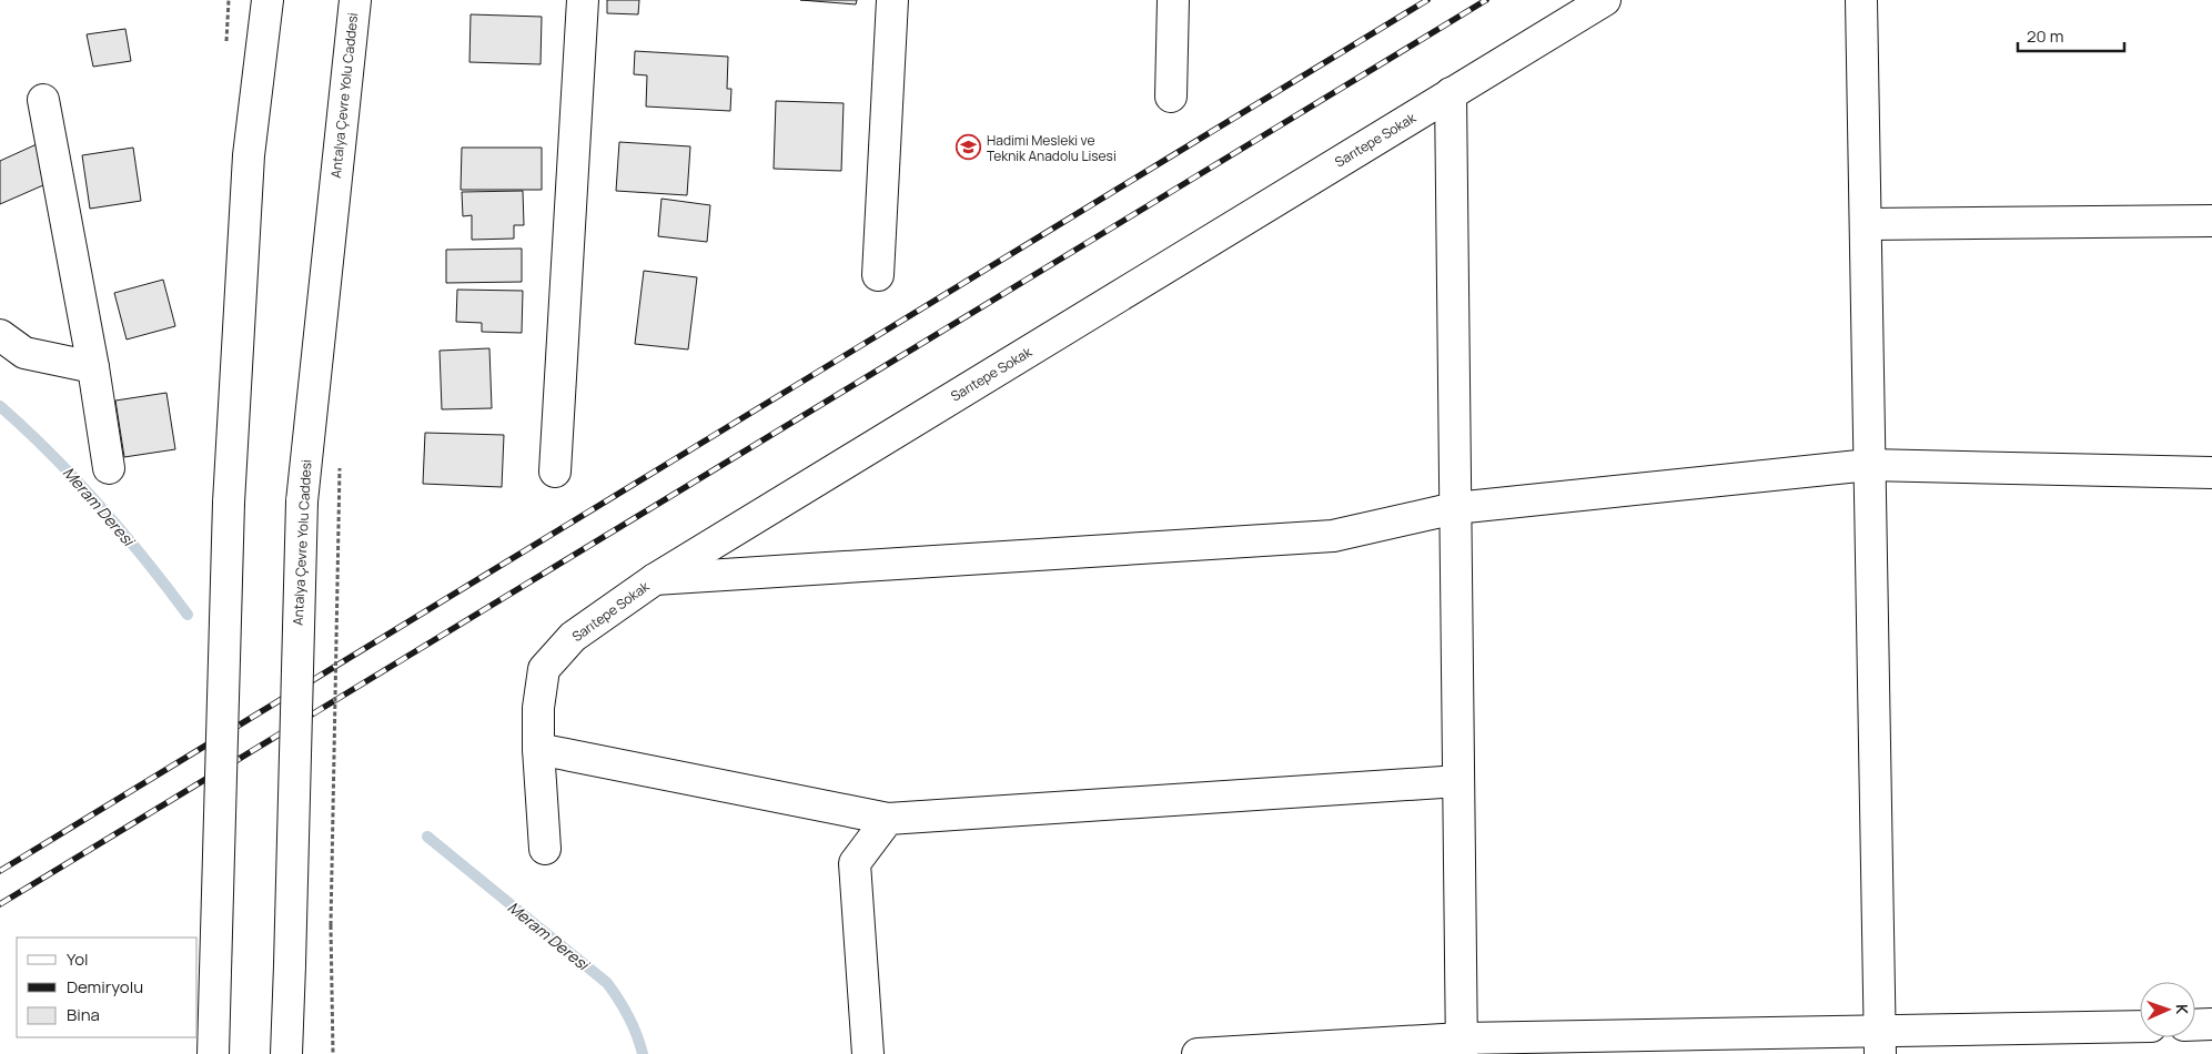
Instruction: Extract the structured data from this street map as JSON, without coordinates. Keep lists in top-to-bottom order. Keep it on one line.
{"streets":{"main road":["Antalya Çevre Yolu Caddesi","Sarıtepe Sokak"]},"water":["Meram Deresi"],"places":{"school or university":["Hadimi Mesleki ve Teknik Anadolu Lisesi"]},"legend":["Yol","Demiryolu","Bina"],"scale_bar":"20 m","north":"right"}
